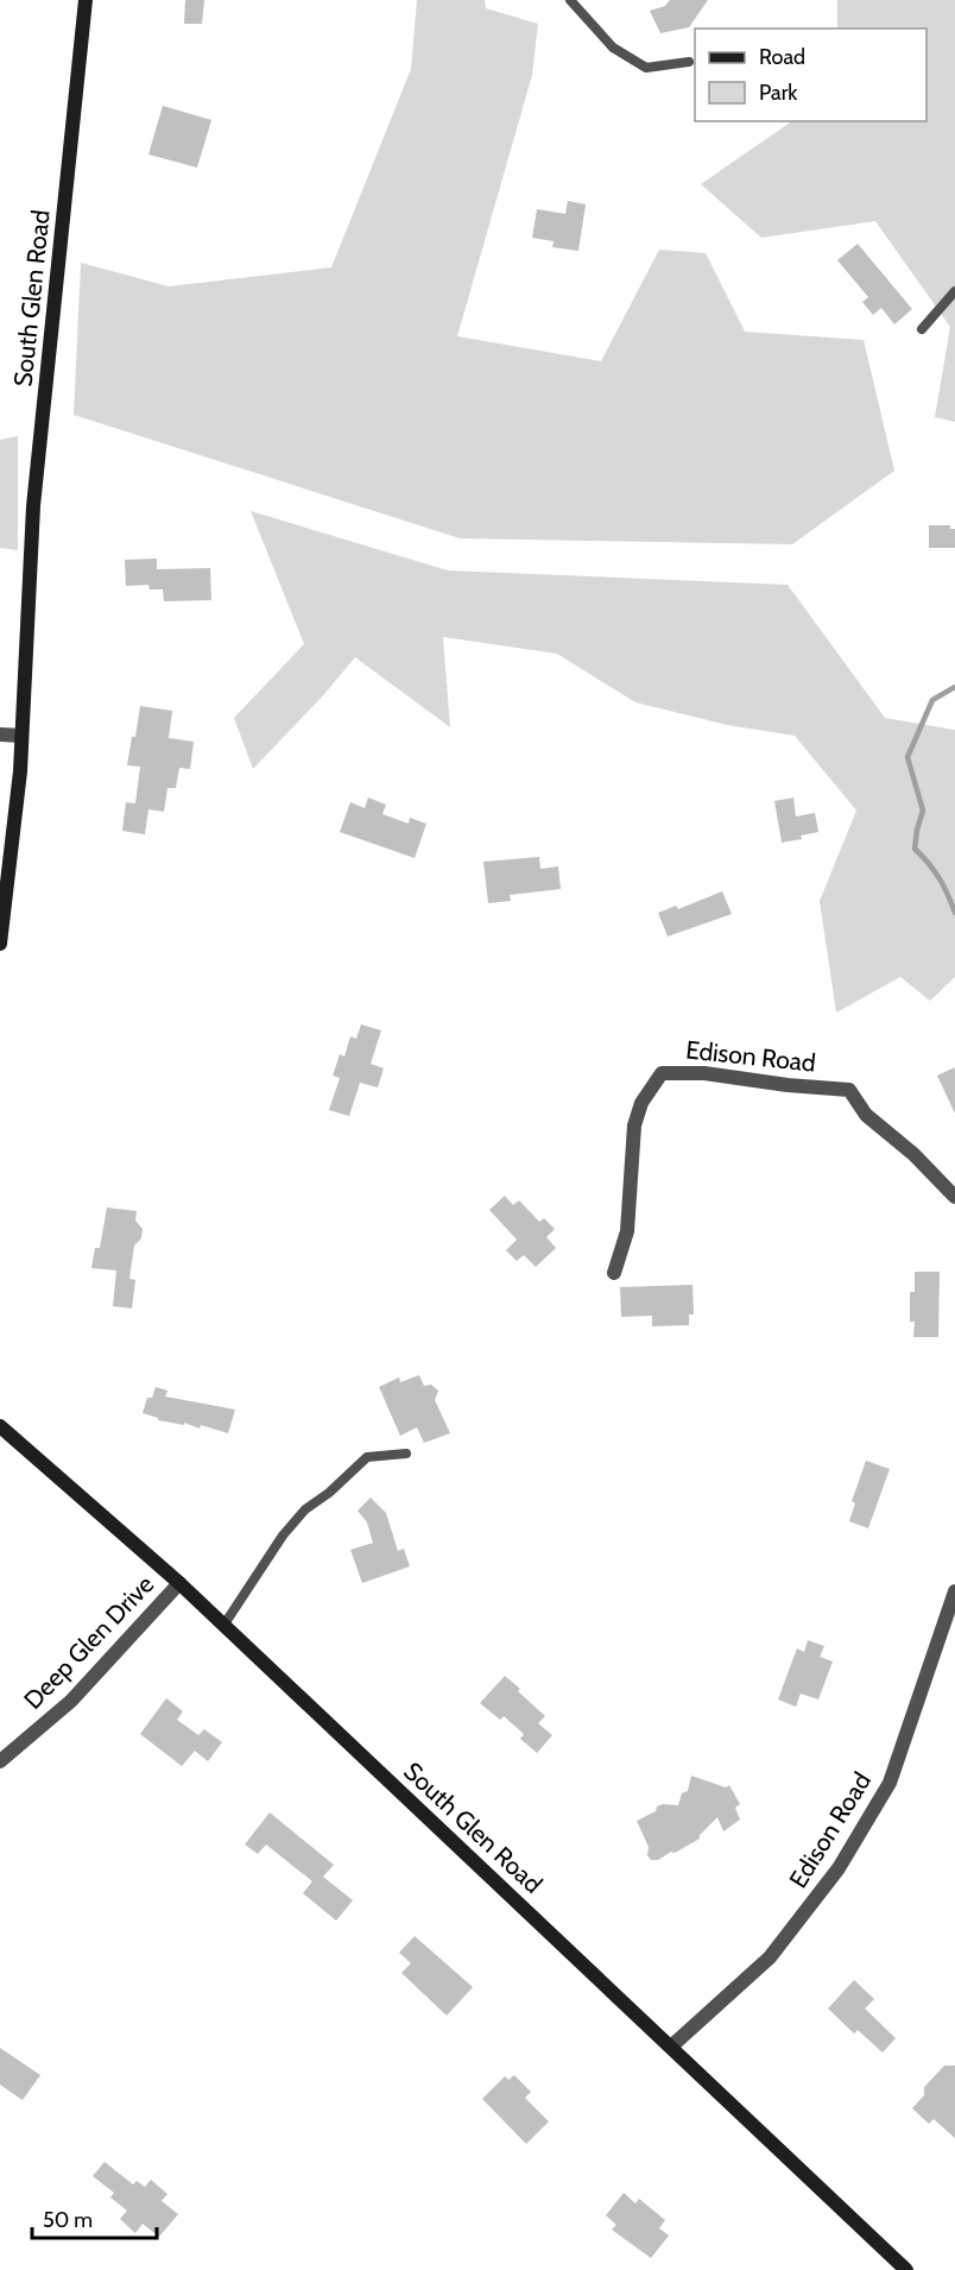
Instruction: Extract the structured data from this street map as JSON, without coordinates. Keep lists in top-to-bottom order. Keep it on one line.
{"streets":{"main road":["South Glen Road"],"street":["Edison Road","Deep Glen Drive"]},"crossings":[["South Glen Road","Edison Road"],["South Glen Road","Deep Glen Drive"]],"legend":["Road","Park"],"scale_bar":"50 m"}
